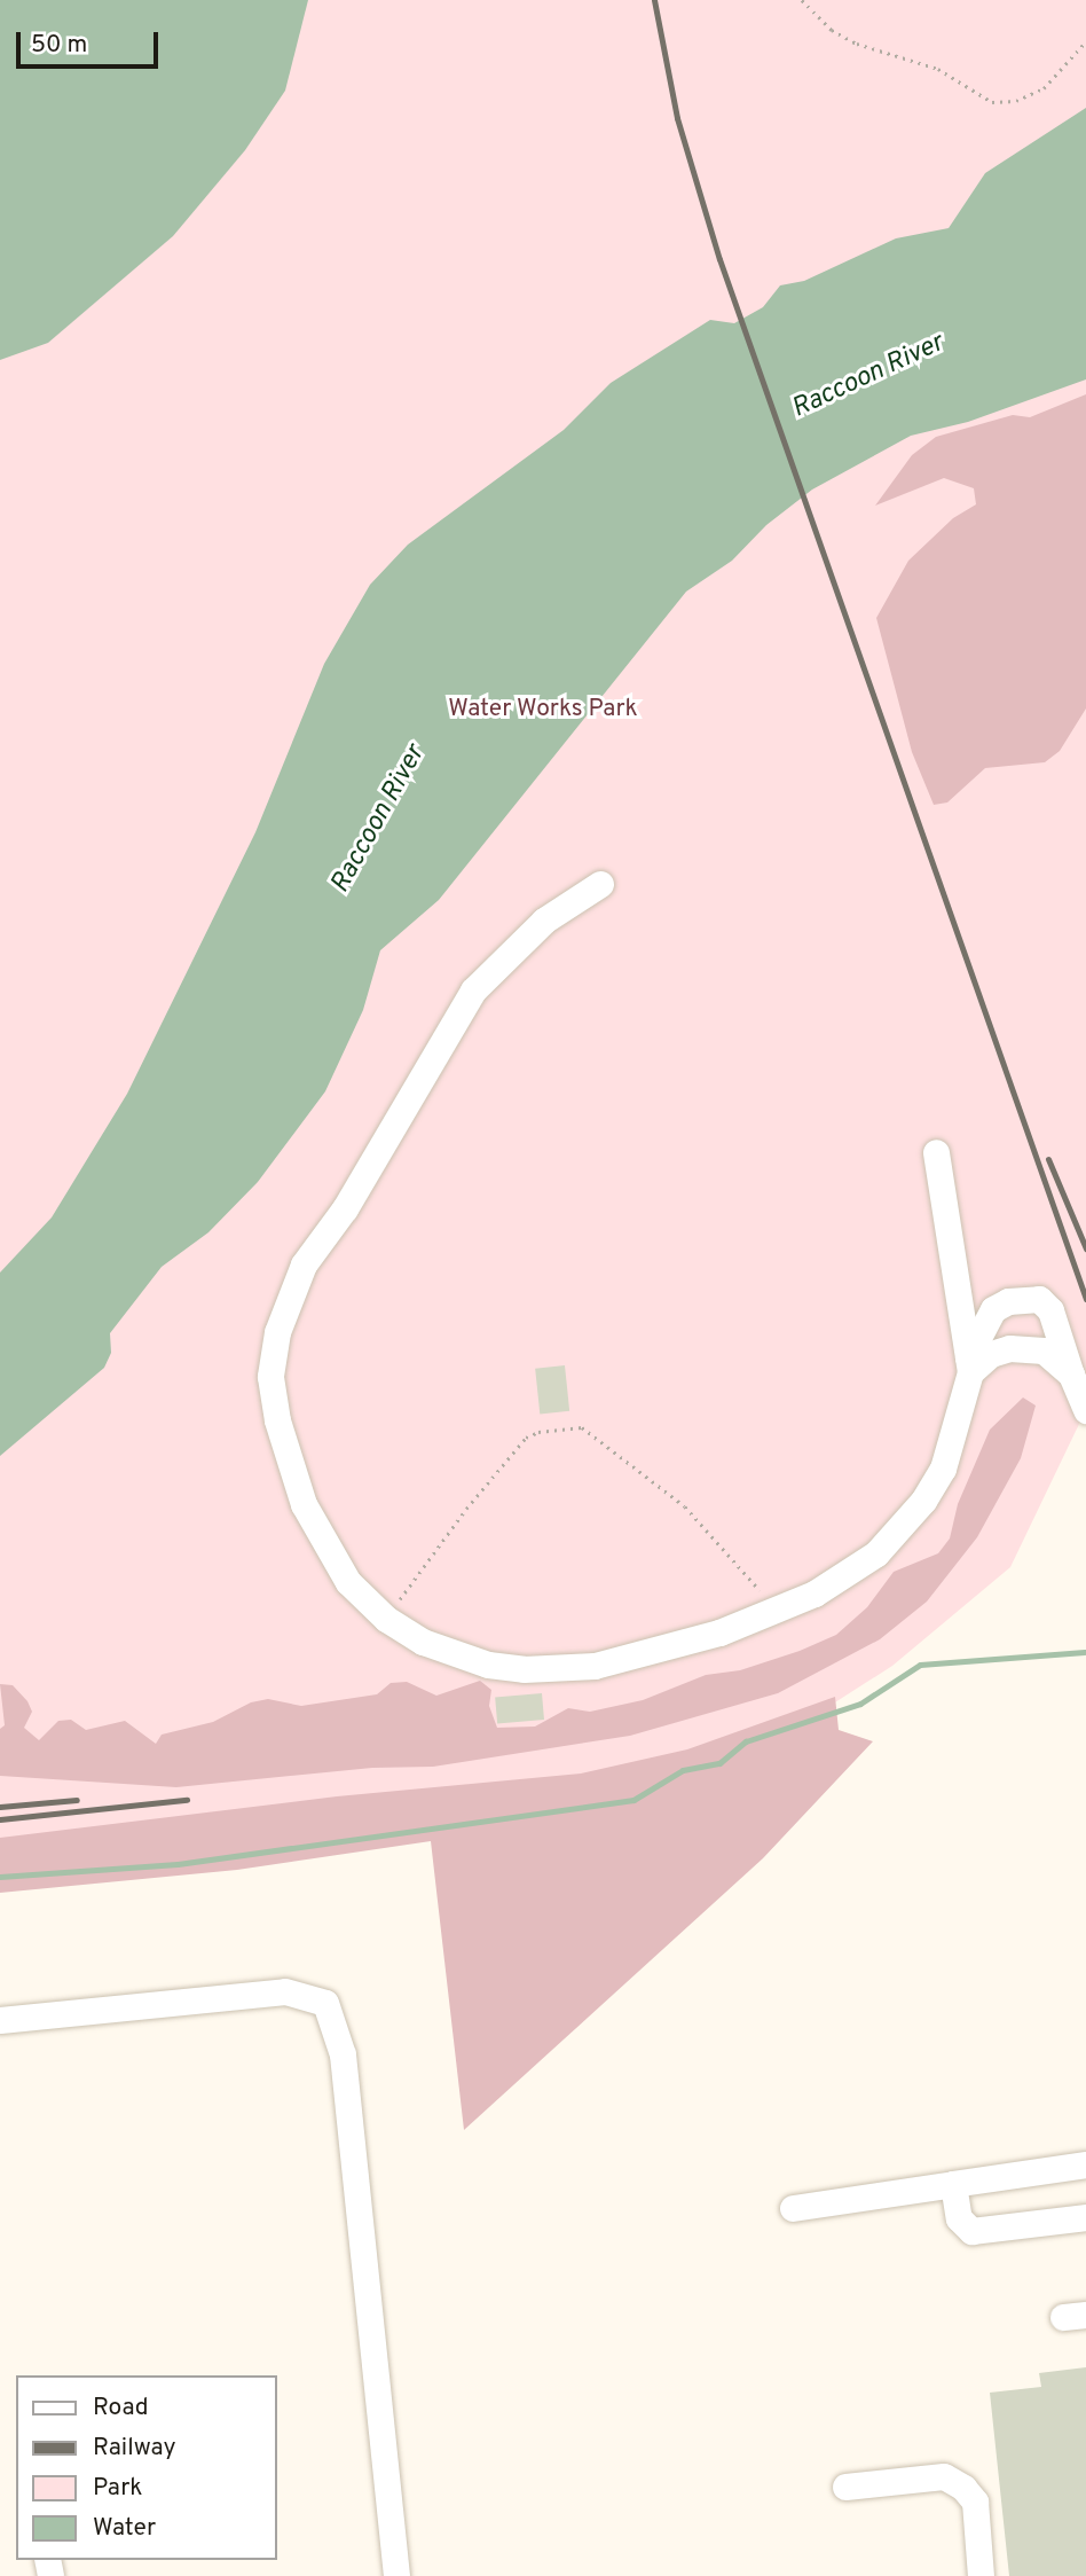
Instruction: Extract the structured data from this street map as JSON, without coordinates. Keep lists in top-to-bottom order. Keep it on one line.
{"water":["Raccoon River"],"parks":["Water Works Park"],"legend":["Road","Railway","Park","Water"],"scale_bar":"50 m"}
